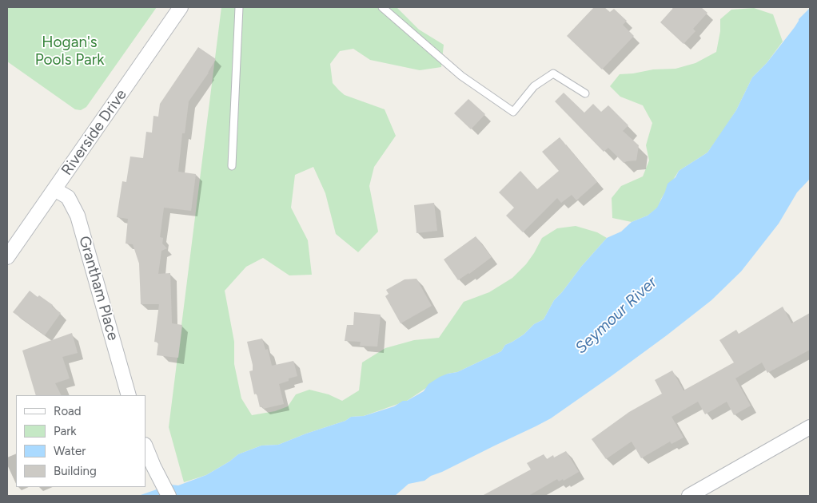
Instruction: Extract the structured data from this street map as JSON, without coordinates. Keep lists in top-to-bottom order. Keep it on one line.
{"streets":{"street":["Riverside Drive","Grantham Place"]},"crossings":[["Riverside Drive","Grantham Place"]],"water":["Seymour River"],"parks":["Hogan's Pools Park"],"legend":["Road","Park","Water","Building"]}
